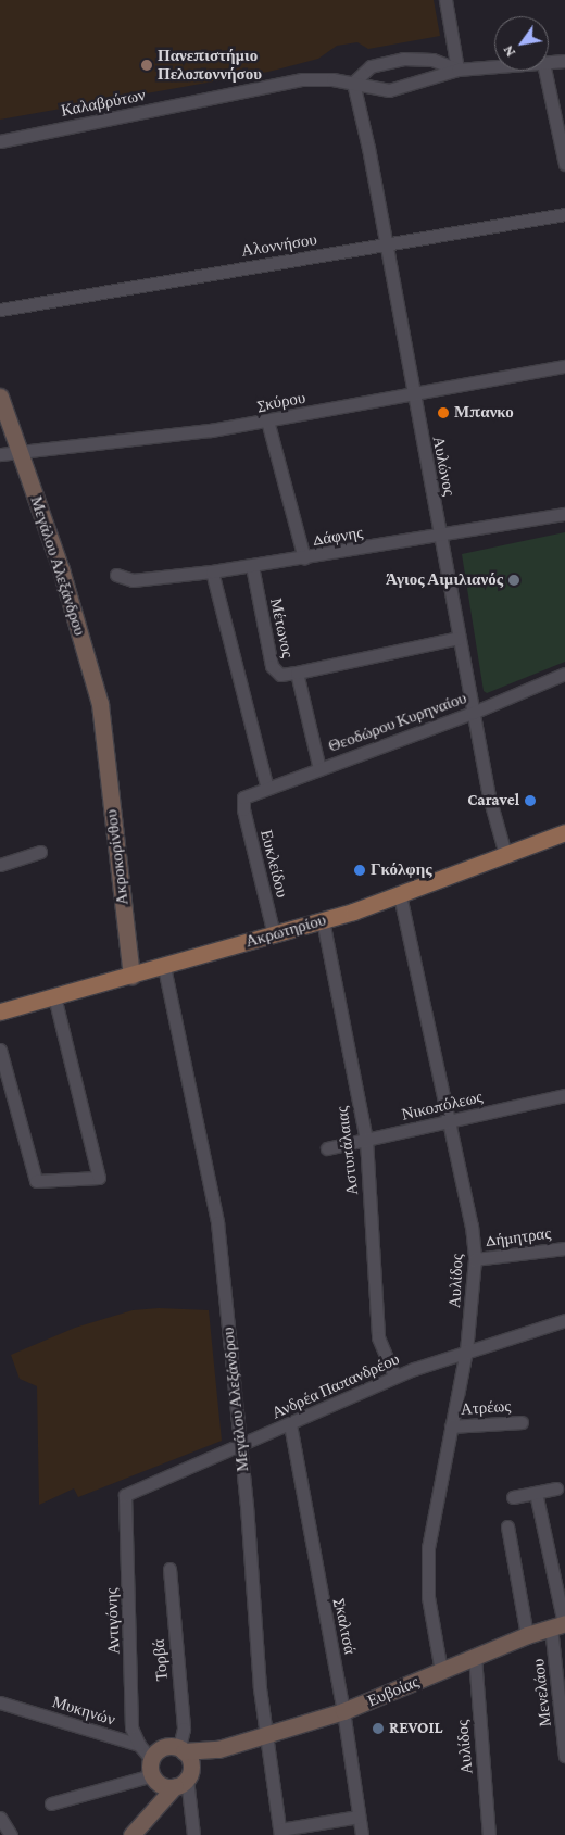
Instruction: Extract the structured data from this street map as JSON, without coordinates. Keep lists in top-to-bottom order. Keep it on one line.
{"streets":{"main road":["Μεγάλου Αλεξάνδρου","Ακροκορίνθου","Ακρωτηρίου","Ευβοίας"],"street":["Καλαβρύτων","Αλοννήσου","Σκύρου","Αυλώνος","Δάφνης","Μέτωνος","Θεοδώρου Κυρηναίου","Ευκλείδου","Νικοπόλεως","Αστυπάλαιας","Δήμητρας","Αυλίδος","Ανδρέα Παπανδρέου","Ατρέως","Αντιγόνης","Σκαλτσά","Τορβά","Μενελάου","Μυκηνών"]},"crossings":[["Καλαβρύτων","Αυλώνος"],["Αλοννήσου","Αυλώνος"],["Σκύρου","Αυλώνος"],["Σκύρου","Μεγάλου Αλεξάνδρου"],["Αυλώνος","Δάφνης"],["Αυλώνος","Θεοδώρου Κυρηναίου"],["Αυλώνος","Ακρωτηρίου"],["Δάφνης","Μέτωνος"],["Μεγάλου Αλεξάνδρου","Ακροκορίνθου"],["Μεγάλου Αλεξάνδρου","Ακρωτηρίου"],["Μεγάλου Αλεξάνδρου","Ανδρέα Παπανδρέου"],["Μεγάλου Αλεξάνδρου","Ευβοίας"],["Μέτωνος","Θεοδώρου Κυρηναίου"],["Θεοδώρου Κυρηναίου","Ευκλείδου"],["Ακροκορίνθου","Ακρωτηρίου"],["Ευκλείδου","Ακρωτηρίου"],["Ακρωτηρίου","Αστυπάλαιας"],["Ακρωτηρίου","Αυλίδος"],["Νικοπόλεως","Αστυπάλαιας"],["Νικοπόλεως","Αυλίδος"],["Αστυπάλαιας","Ανδρέα Παπανδρέου"],["Δήμητρας","Αυλίδος"],["Αυλίδος","Ανδρέα Παπανδρέου"],["Αυλίδος","Ατρέως"],["Αυλίδος","Ευβοίας"],["Ανδρέα Παπανδρέου","Αντιγόνης"],["Ανδρέα Παπανδρέου","Σκαλτσά"],["Αντιγόνης","Μυκηνών"],["Σκαλτσά","Ευβοίας"],["Ευβοίας","Μενελάου"]],"places":["Πανεπιστήμιο Πελοποννήσου","Μπανκο","Άγιος Αιμιλιανός","Caravel","Γκόλφης","REVOIL"],"north":"bottom left"}
